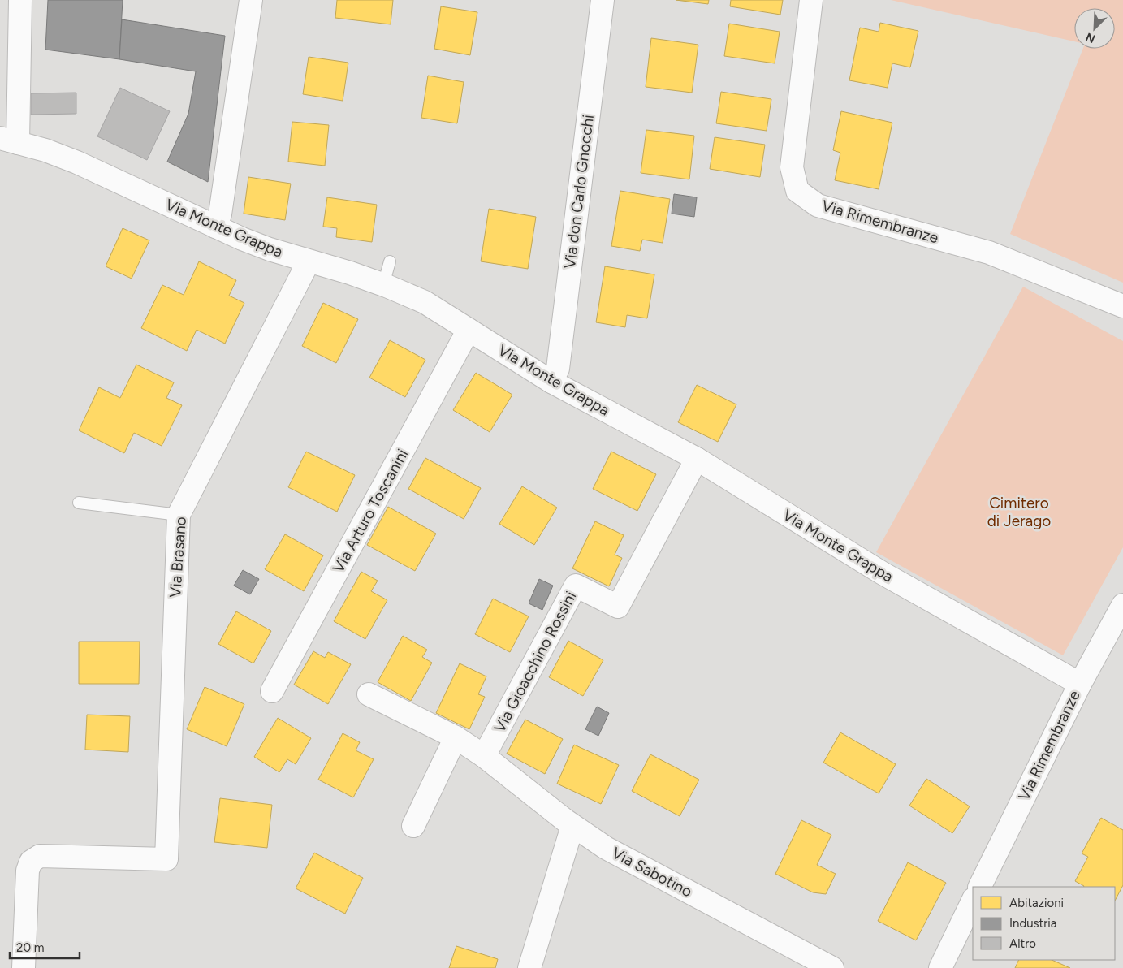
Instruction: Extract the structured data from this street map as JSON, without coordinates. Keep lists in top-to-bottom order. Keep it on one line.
{"streets":{"street":["Via don Carlo Gnocchi","Via Rimembranze","Via Monte Grappa","Via Arturo Toscanini","Via Brasano","Via Gioacchino Rossini","Via Sabotino"]},"crossings":[["Via don Carlo Gnocchi","Via Monte Grappa"],["Via Rimembranze","Via Monte Grappa"],["Via Monte Grappa","Via Arturo Toscanini"],["Via Monte Grappa","Via Brasano"],["Via Monte Grappa","Via Gioacchino Rossini"],["Via Gioacchino Rossini","Via Sabotino"]],"parks":["Cimitero di Jerago"],"legend":["Abitazioni","Industria","Altro"],"scale_bar":"20 m","north":"bottom left"}
